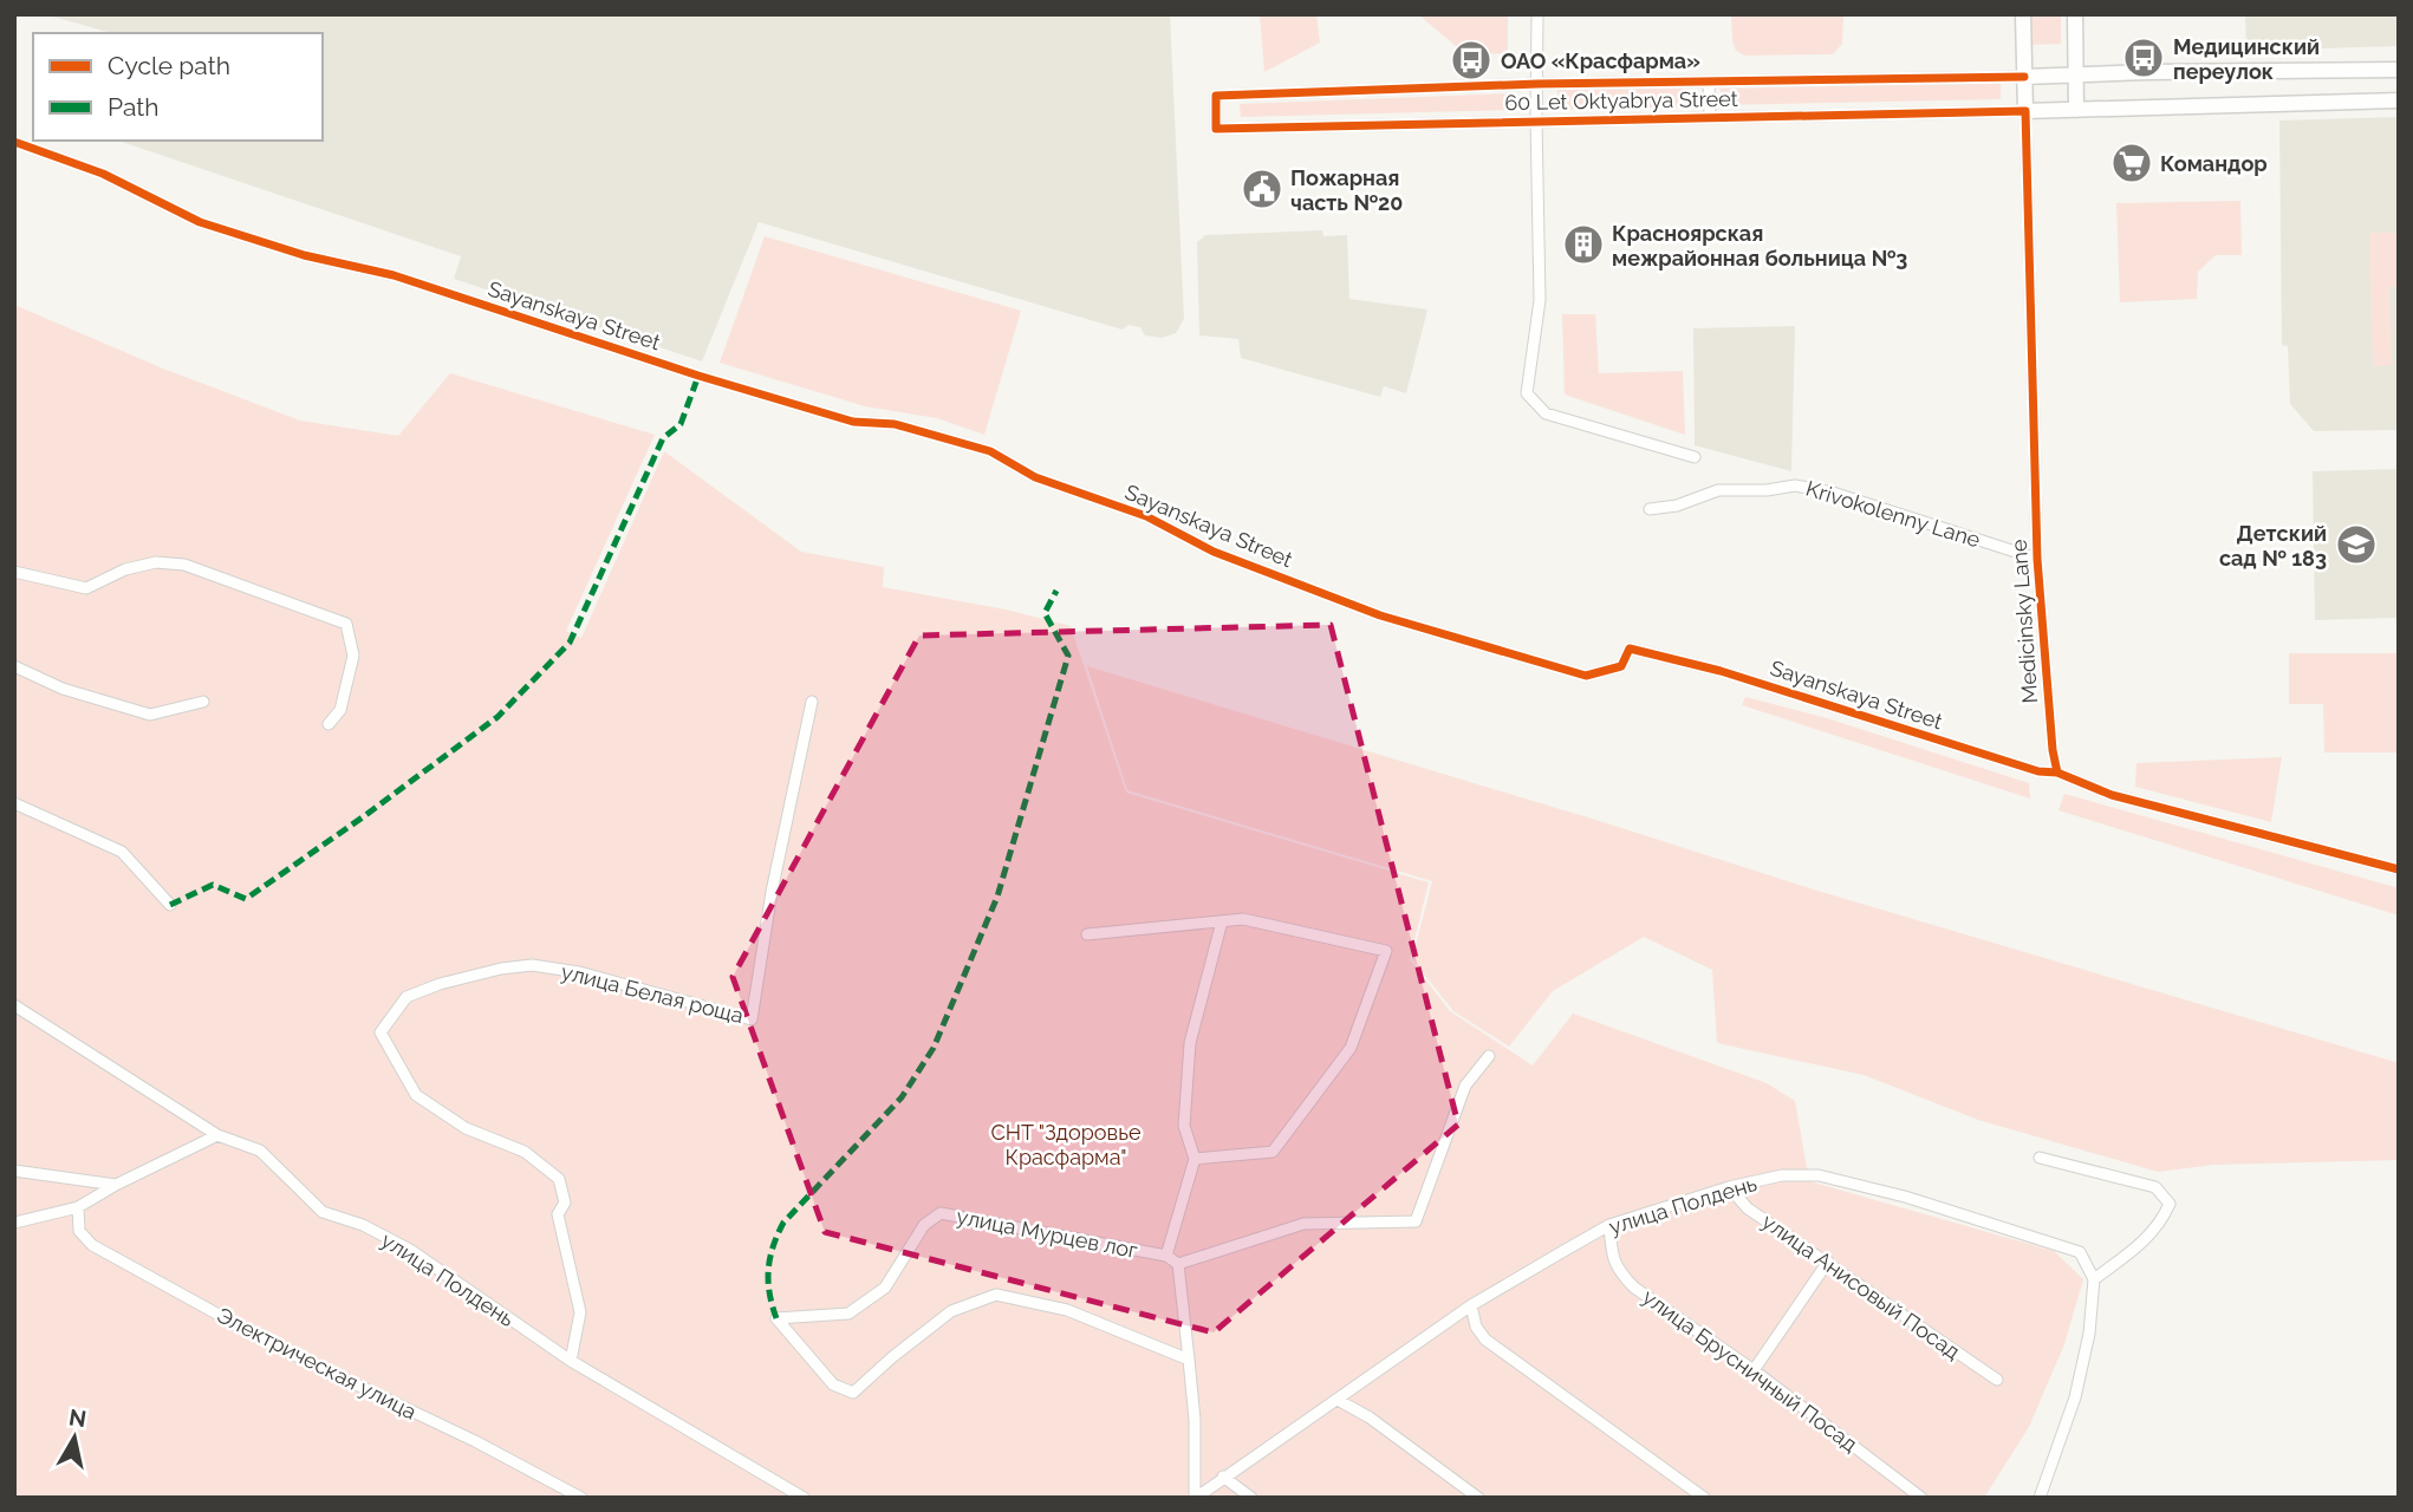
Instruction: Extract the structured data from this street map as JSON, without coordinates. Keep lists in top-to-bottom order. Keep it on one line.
{"streets":{"main road":["60 Let Oktyabrya Street","Medicinsky Lane"],"street":["Sayanskaya Street","Krivokolenny Lane","улица Белая роща","улица Полдень","улица Мурцев лог","улица Анисовый Посад","Электрическая улица","улица Брусничный Посад"]},"crossings":[["60 Let Oktyabrya Street","Medicinsky Lane"],["Sayanskaya Street","Medicinsky Lane"],["Krivokolenny Lane","Medicinsky Lane"],["улица Белая роща","улица Полдень"],["улица Полдень","улица Анисовый Посад"],["улица Полдень","улица Брусничный Посад"]],"parks":["СНТ \"Здоровье Красфарма\""],"places":{"bus stop":["Медицинский переулок","ОАО «Красфарма»"],"supermarket":["Командор"],"public building":["Пожарная часть №20"],"building":["Красноярская межрайонная больница №3"],"school or university":["Детский сад № 183"]},"legend":["Cycle path","Path"],"north":"top"}
